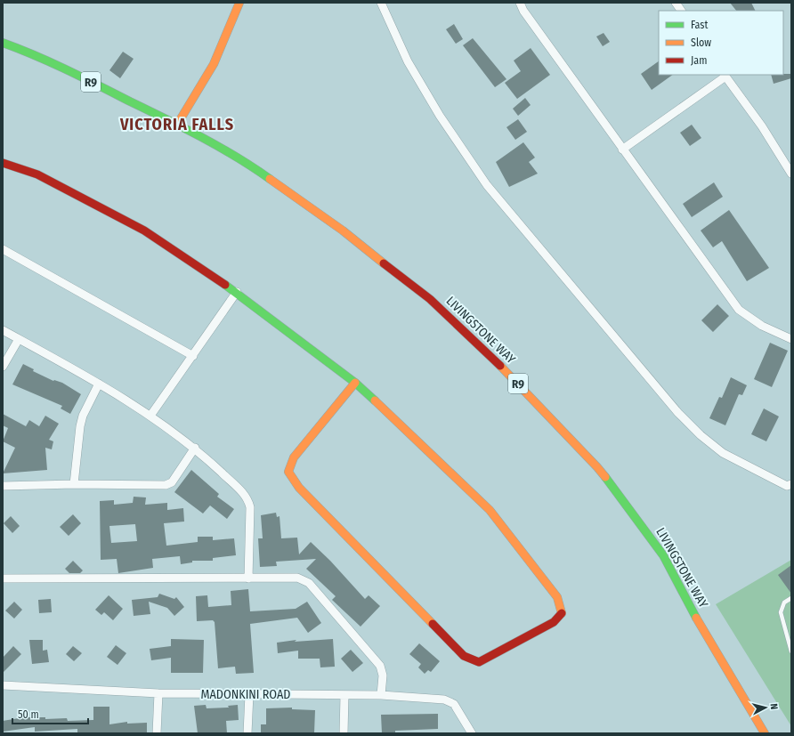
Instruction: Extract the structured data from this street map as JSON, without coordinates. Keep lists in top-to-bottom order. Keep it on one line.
{"streets":{"main road":["R9","LIVINGSTONE WAY"],"street":["MADONKINI ROAD"]},"crossings":[["R9","LIVINGSTONE WAY"]],"districts":["VICTORIA FALLS"],"legend":["Fast","Slow","Jam"],"scale_bar":"50 m","north":"right"}
